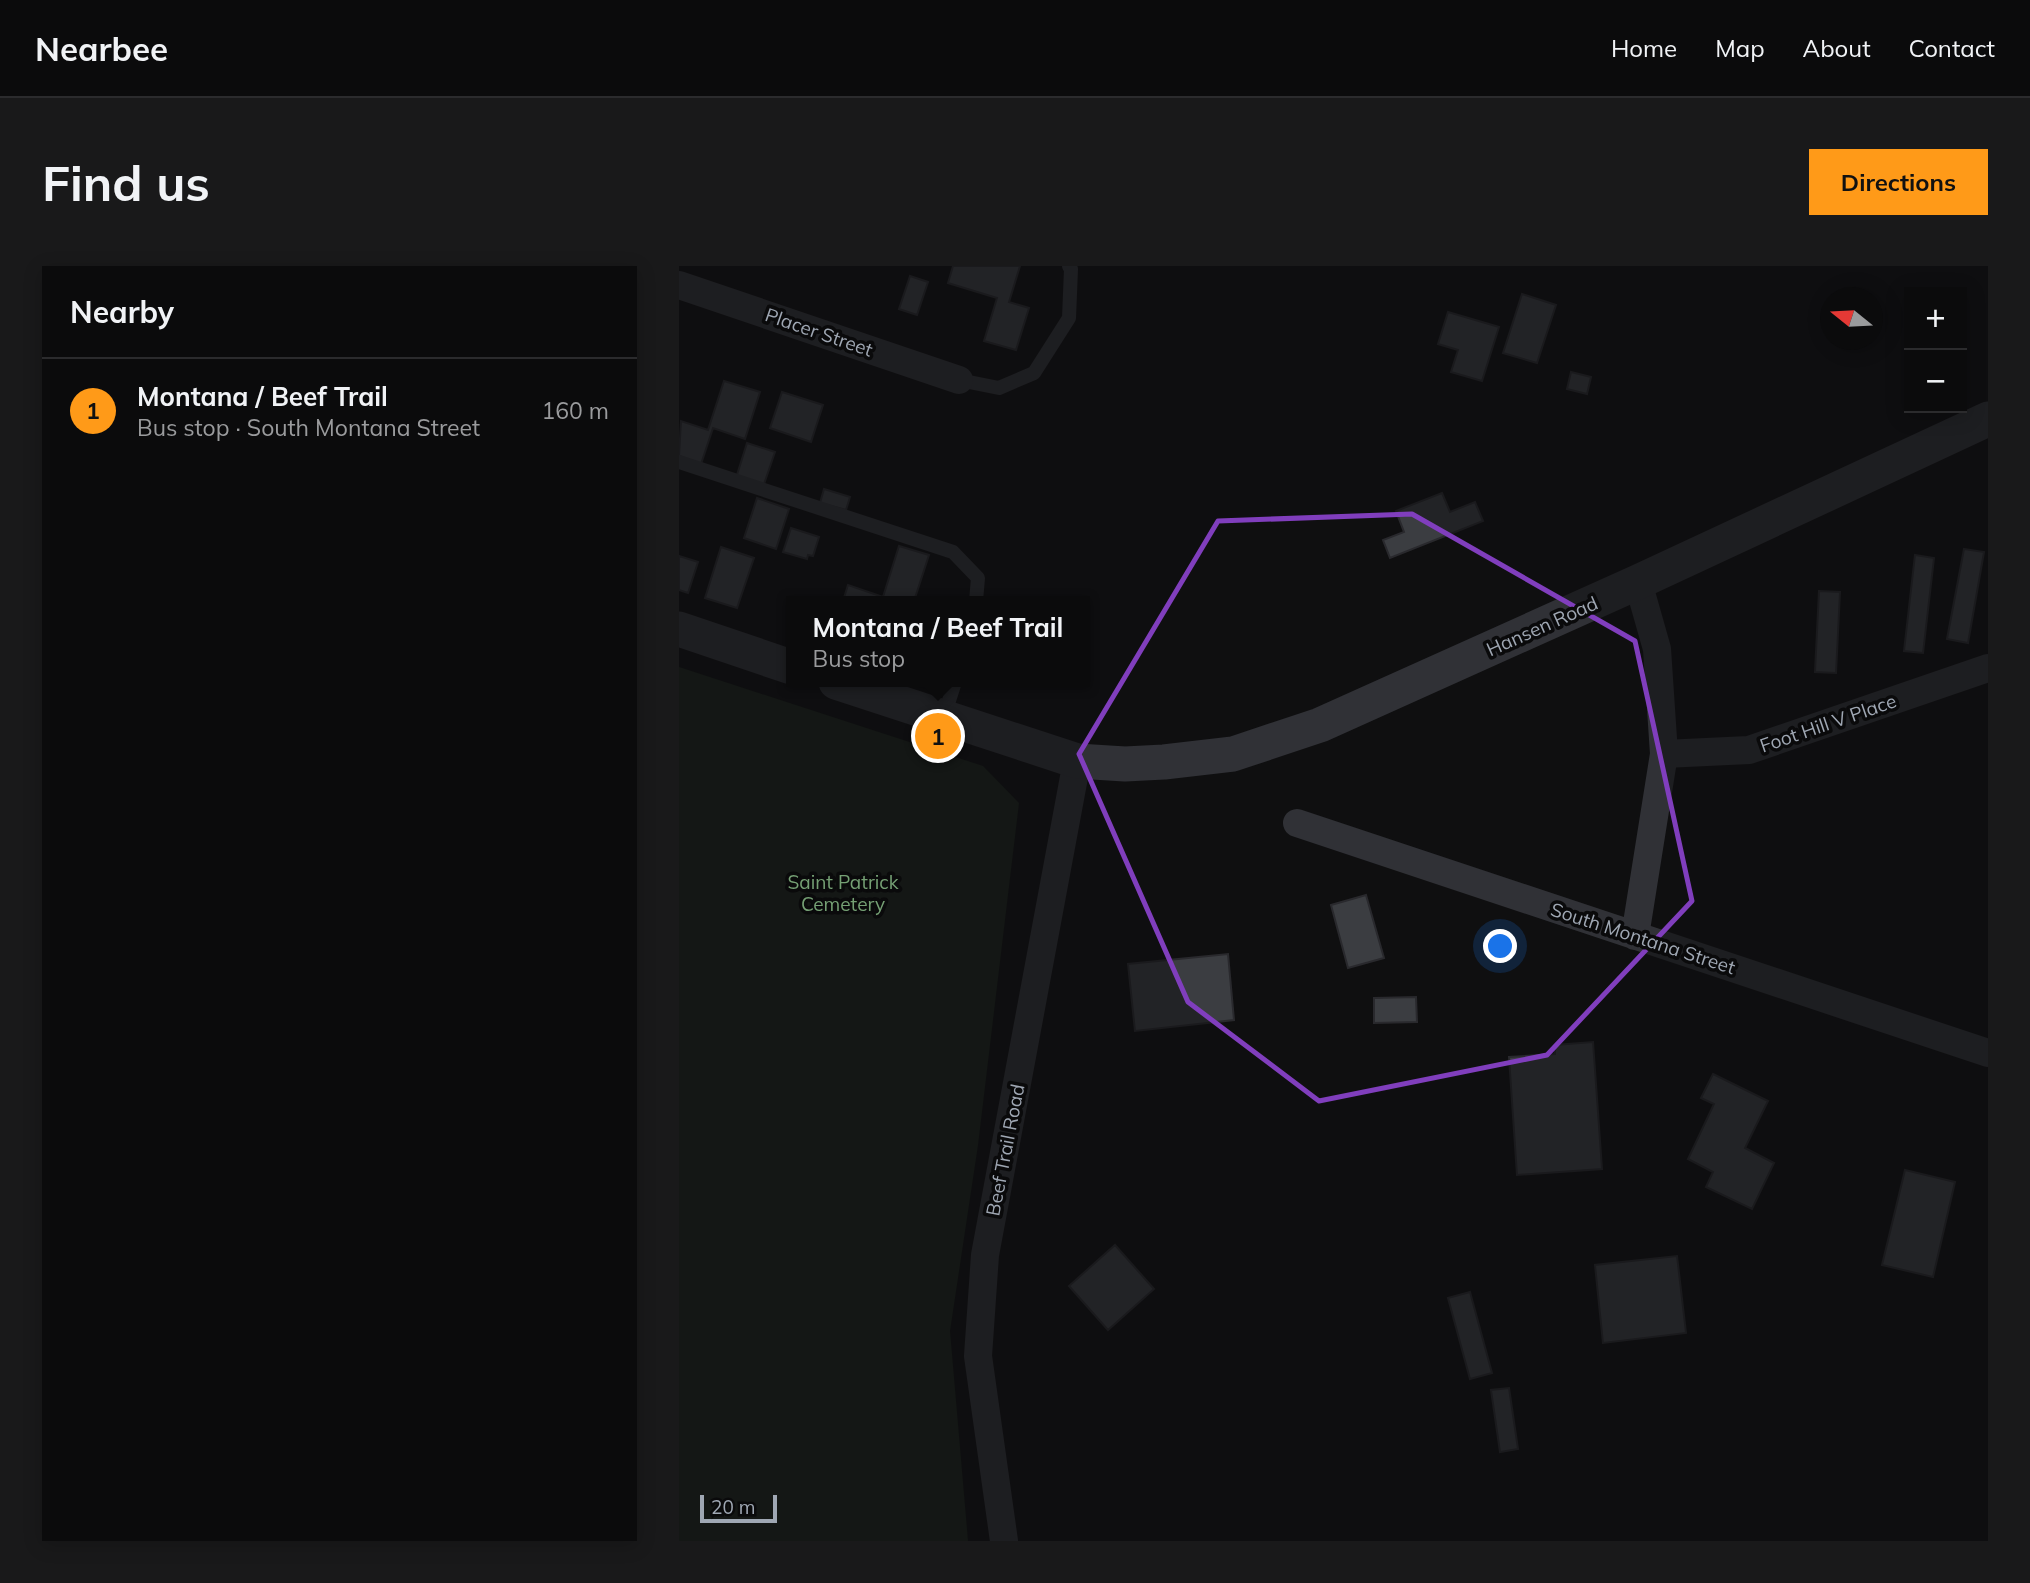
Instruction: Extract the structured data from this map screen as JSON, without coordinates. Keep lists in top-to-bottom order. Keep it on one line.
{"streets":{"street":["Placer Street","Hansen Road","Foot Hill V Place","South Montana Street","Beef Trail Road"]},"crossings":[["Hansen Road","Beef Trail Road"]],"parks":["Saint Patrick Cemetery"],"scale_bar":"20 m","north":"left","page":{"header":"Nearbee","nav":["Home","Map","About","Contact"],"buttons":"Directions","title":"Find us","heading":"Nearby","map_buttons":["+","−"],"list":[{"mark":"1","name":"Montana / Beef Trail","note":"Bus stop · South Montana Street","value":"160 m"}],"popup":["Montana / Beef Trail","Bus stop"],"pins":"1","scale":"20 m"}}
